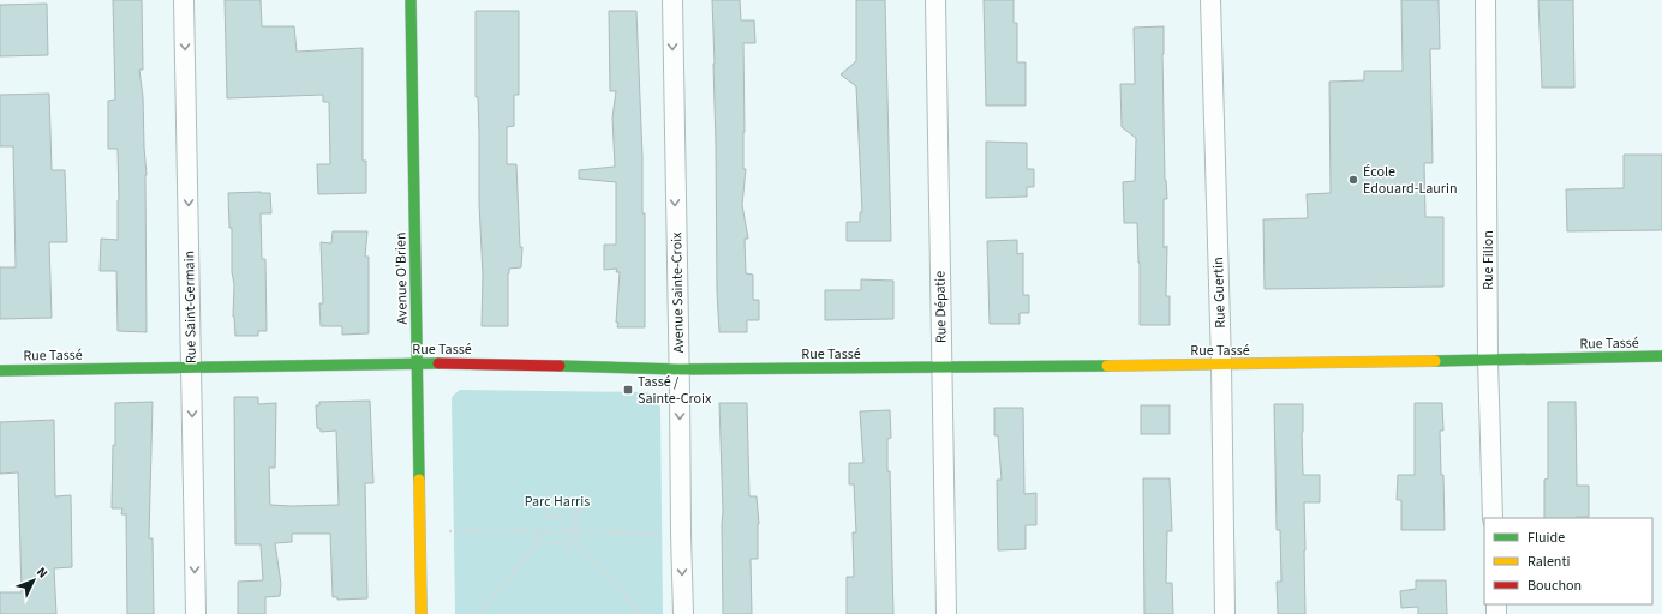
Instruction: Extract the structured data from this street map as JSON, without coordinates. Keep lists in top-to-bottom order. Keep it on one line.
{"streets":{"street":["Rue Filion","Avenue O'Brien","Avenue Sainte-Croix","Rue Guertin","Rue Saint-Germain","Rue Dépatie","Rue Tassé"]},"crossings":[["Rue Filion","Rue Tassé"],["Avenue O'Brien","Rue Tassé"],["Avenue Sainte-Croix","Rue Tassé"],["Rue Guertin","Rue Tassé"],["Rue Saint-Germain","Rue Tassé"],["Rue Dépatie","Rue Tassé"]],"one_way":["Avenue Sainte-Croix","Rue Saint-Germain"],"parks":["Parc Harris"],"places":{"other":["École Edouard-Laurin"],"transit":["Tassé / Sainte-Croix"]},"legend":["Fluide","Ralenti","Bouchon"],"north":"top right"}
